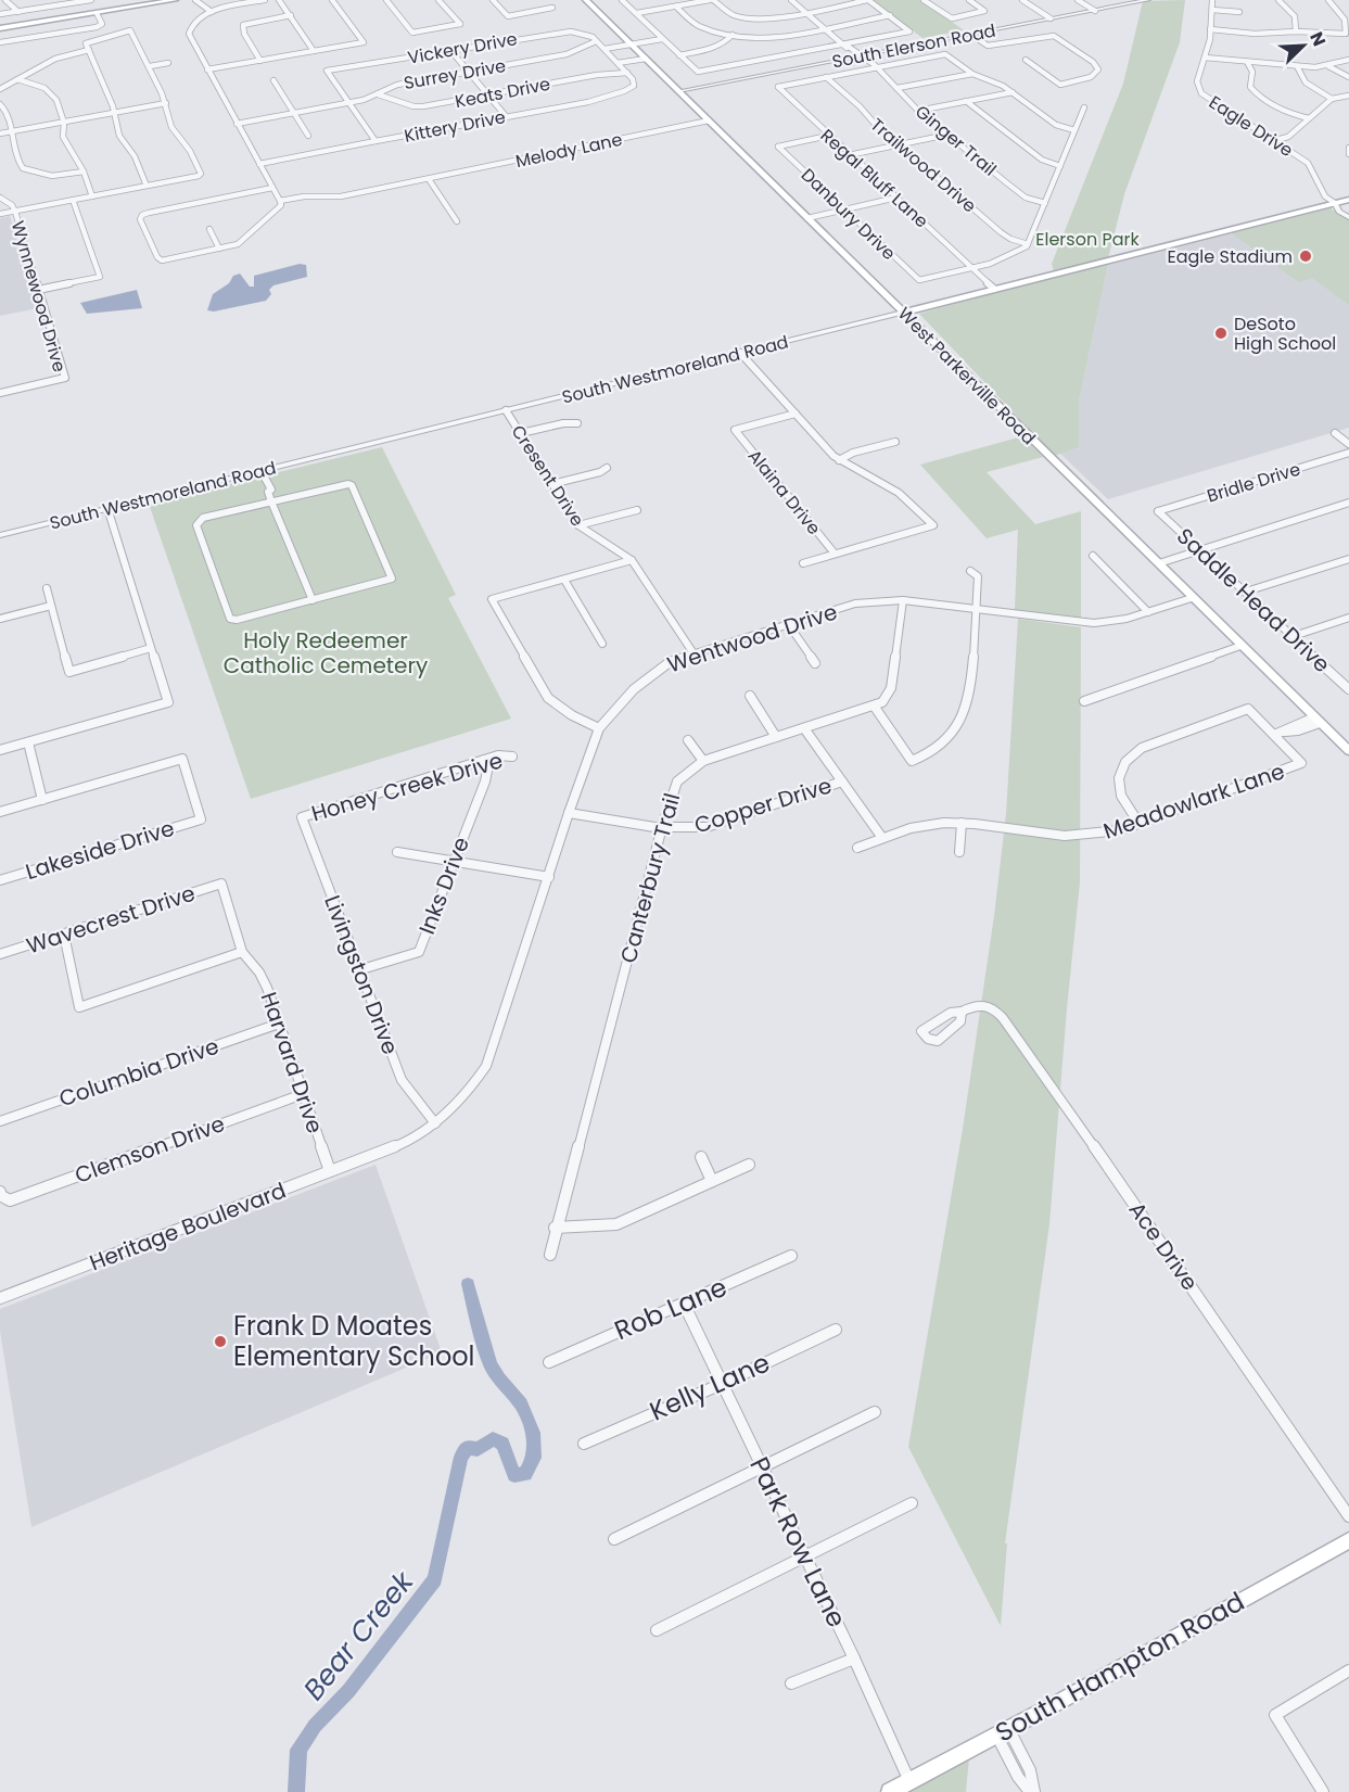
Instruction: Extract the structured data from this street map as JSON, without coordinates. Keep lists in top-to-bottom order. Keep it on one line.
{"streets":{"main road":["South Westmoreland Road","West Parkerville Road","South Hampton Road"],"street":["South Elerson Road","Vickery Drive","Surrey Drive","Keats Drive","Kittery Drive","Eagle Drive","Ginger Trail","Melody Lane","Trailwood Drive","Regal Bluff Lane","Danbury Drive","Wynnewood Drive","Cresent Drive","Bridle Drive","Alaina Drive","Saddle Head Drive","Wentwood Drive","Honey Creek Drive","Meadowlark Lane","Copper Drive","Lakeside Drive","Canterbury Trail","Inks Drive","Wavecrest Drive","Livingston Drive","Harvard Drive","Columbia Drive","Clemson Drive","Heritage Boulevard","Ace Drive","Rob Lane","Kelly Lane","Park Row Lane"]},"crossings":[["South Elerson Road","Ginger Trail"],["South Elerson Road","West Parkerville Road"],["Vickery Drive","Surrey Drive"],["Surrey Drive","Keats Drive"],["Keats Drive","Kittery Drive"],["Eagle Drive","South Westmoreland Road"],["Melody Lane","West Parkerville Road"],["Trailwood Drive","Regal Bluff Lane"],["Regal Bluff Lane","Danbury Drive"],["Regal Bluff Lane","South Westmoreland Road"],["South Westmoreland Road","West Parkerville Road"],["South Westmoreland Road","Cresent Drive"],["West Parkerville Road","Wentwood Drive"],["Cresent Drive","Wentwood Drive"],["Bridle Drive","Saddle Head Drive"],["Wentwood Drive","Copper Drive"],["Wentwood Drive","Livingston Drive"],["Wentwood Drive","Heritage Boulevard"],["Honey Creek Drive","Inks Drive"],["Honey Creek Drive","Livingston Drive"],["Copper Drive","Canterbury Trail"],["Inks Drive","Livingston Drive"],["Wavecrest Drive","Harvard Drive"],["Harvard Drive","Columbia Drive"],["Harvard Drive","Clemson Drive"],["Harvard Drive","Heritage Boulevard"],["Rob Lane","Park Row Lane"],["Kelly Lane","Park Row Lane"],["Park Row Lane","South Hampton Road"]],"water":["Bear Creek"],"parks":["Elerson Park","Holy Redeemer Catholic Cemetery"],"places":["Eagle Stadium","DeSoto High School","Frank D Moates Elementary School"],"north":"top right"}
